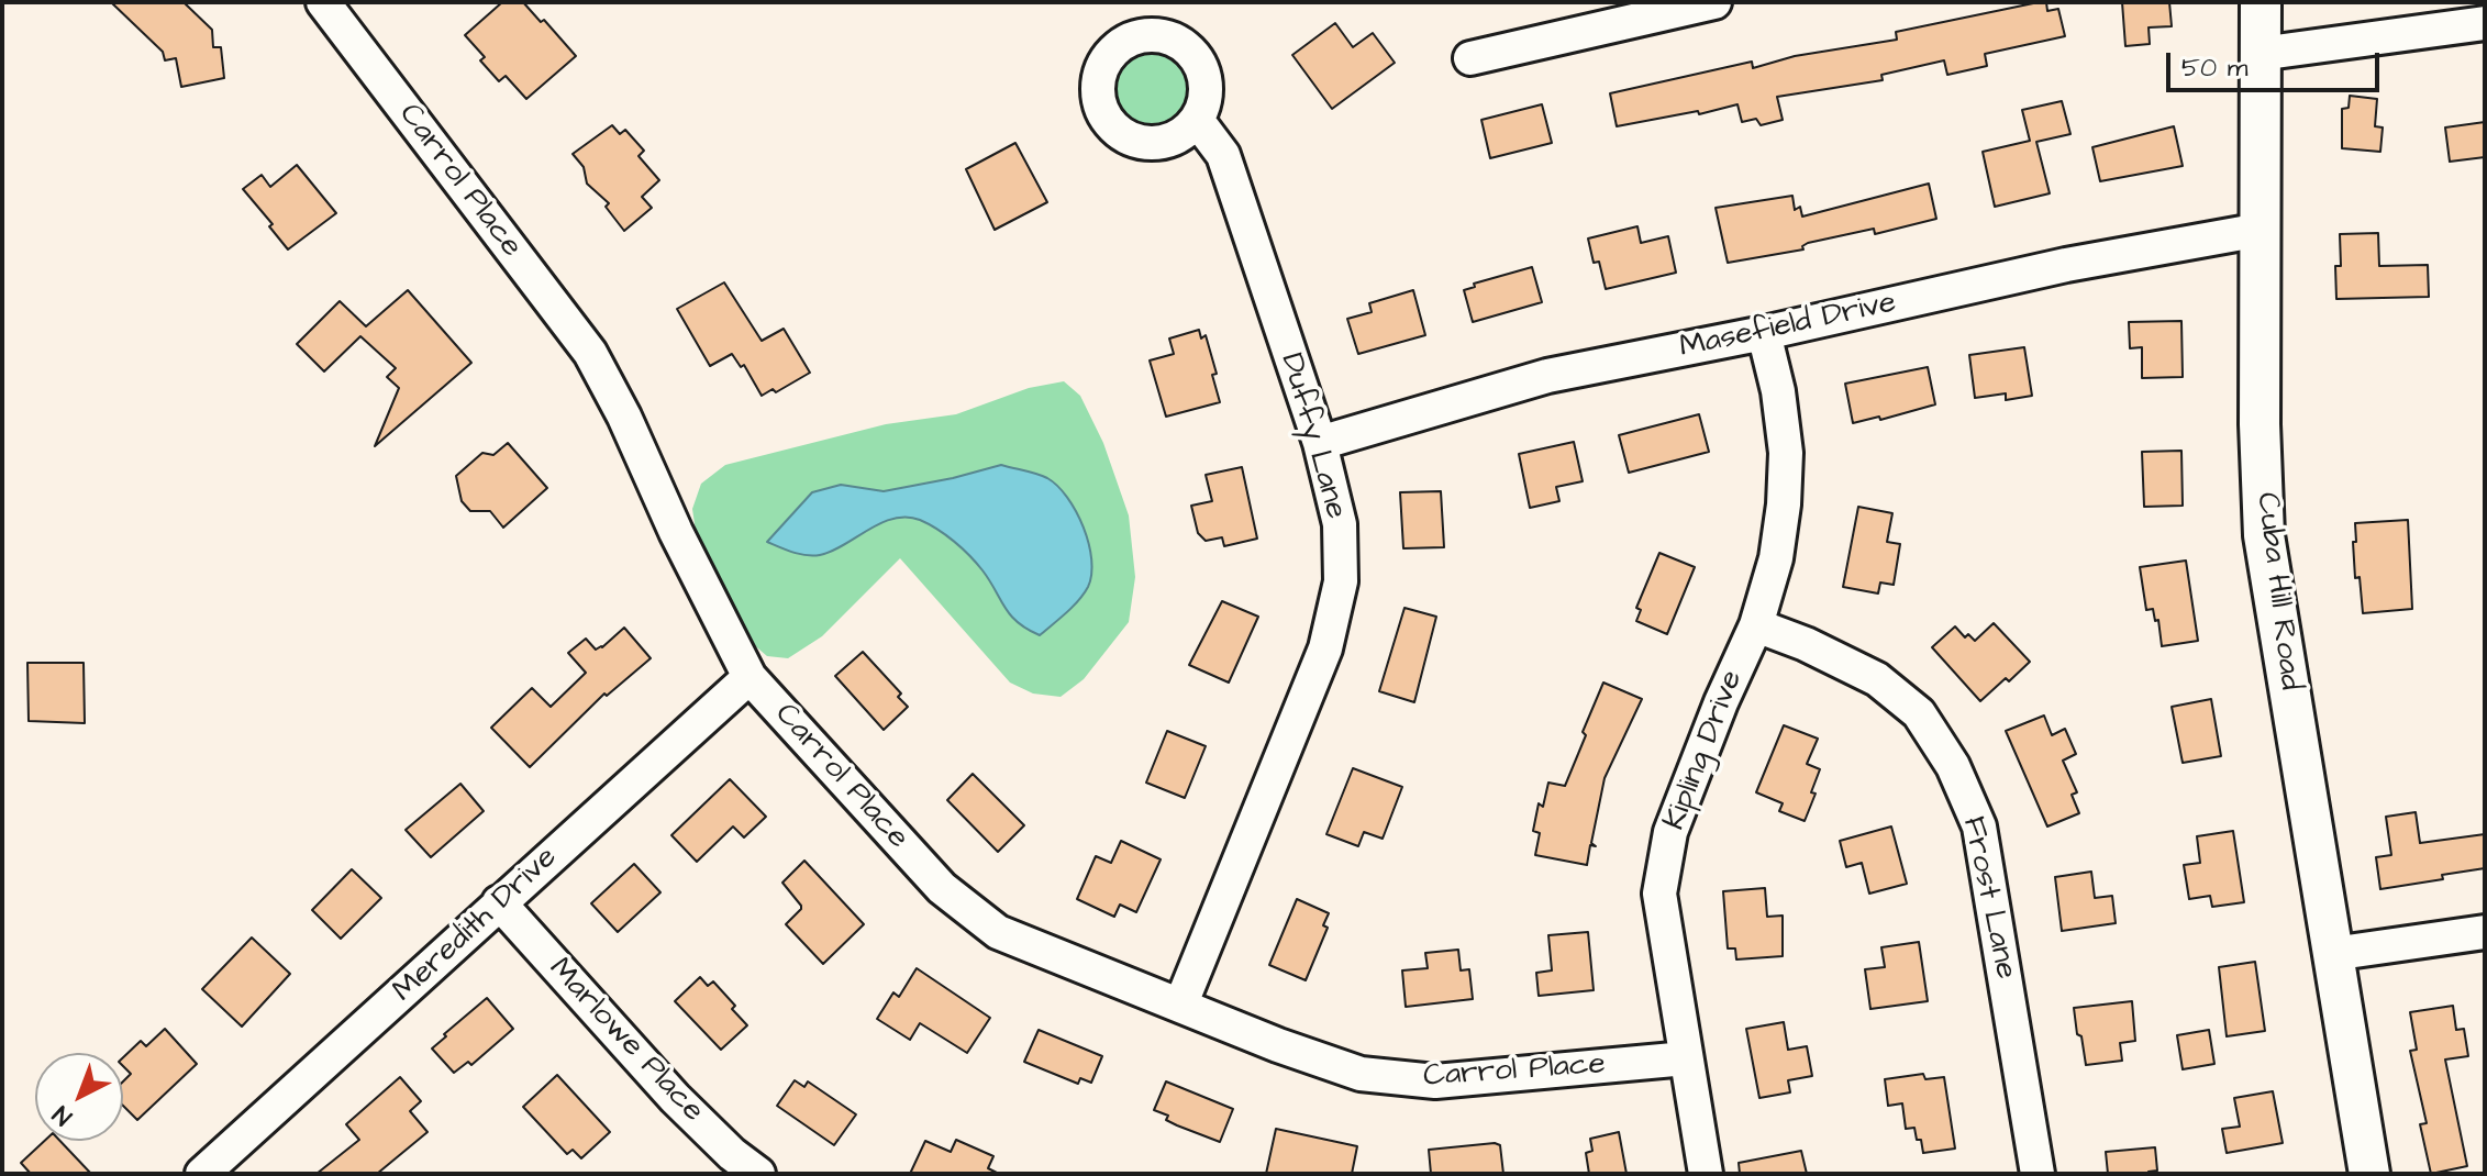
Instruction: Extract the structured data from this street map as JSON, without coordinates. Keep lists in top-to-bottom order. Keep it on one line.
{"streets":{"main road":["Cuba Hill Road"],"street":["Carrol Place","Masefield Drive","Duffy Lane","Kipling Drive","Frost Lane","Meredith Drive","Marlowe Place"]},"crossings":[["Carrol Place","Duffy Lane"],["Carrol Place","Kipling Drive"],["Carrol Place","Meredith Drive"],["Masefield Drive","Duffy Lane"],["Masefield Drive","Cuba Hill Road"],["Masefield Drive","Kipling Drive"],["Kipling Drive","Frost Lane"],["Meredith Drive","Marlowe Place"]],"scale_bar":"50 m","north":"bottom left"}
